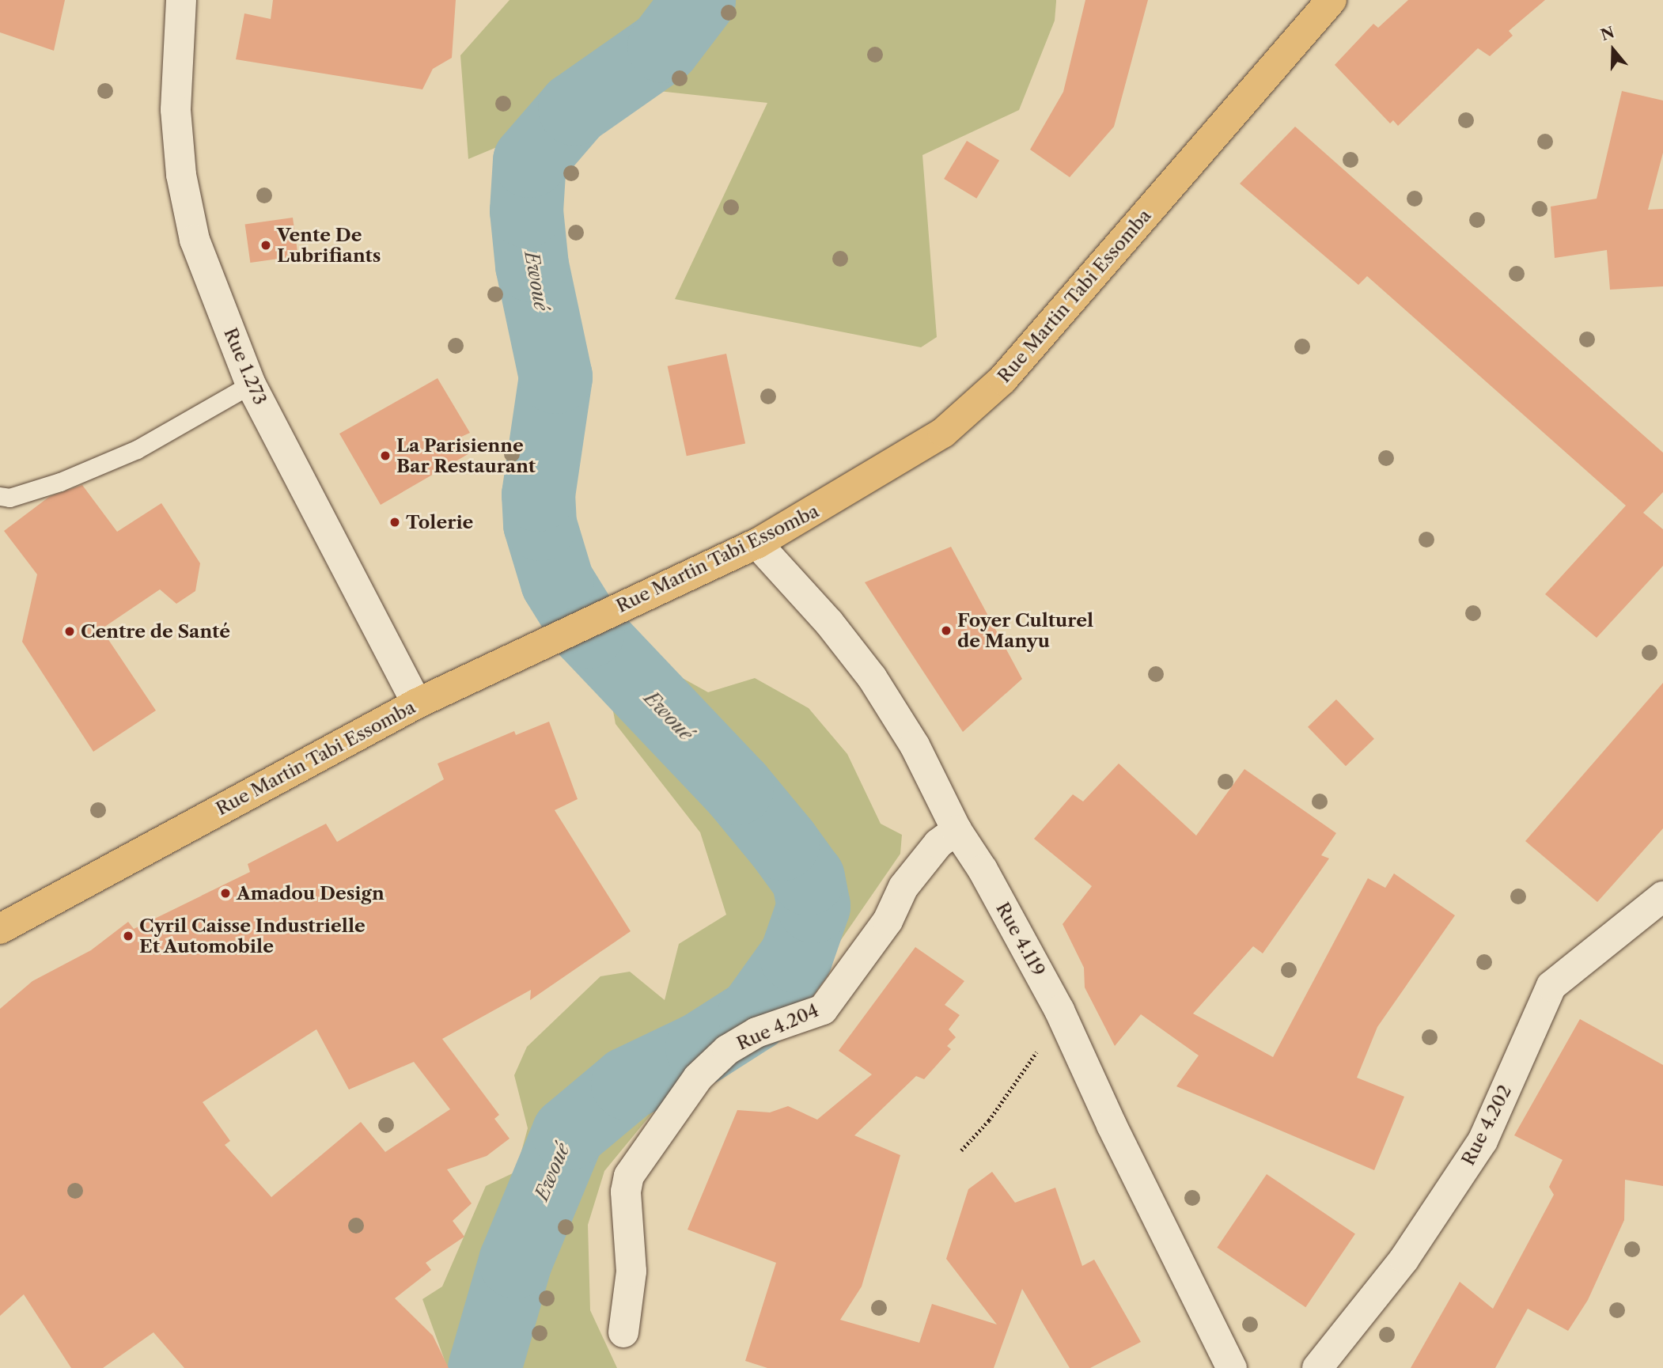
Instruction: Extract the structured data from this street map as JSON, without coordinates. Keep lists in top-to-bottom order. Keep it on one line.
{"streets":{"main road":["Rue Martin Tabi Essomba"],"street":["Rue 1.273","Rue 4.119","Rue 4.204","Rue 4.202"]},"crossings":[["Rue Martin Tabi Essomba","Rue 1.273"],["Rue Martin Tabi Essomba","Rue 4.119"],["Rue 4.119","Rue 4.204"]],"water":["Ewoué"],"places":["Vente De Lubrifiants","La Parisienne Bar Restaurant","Tolerie","Foyer Culturel de Manyu","Centre de Santé","Amadou Design","Cyril Caisse Industrielle Et Automobile"],"north":"top"}
